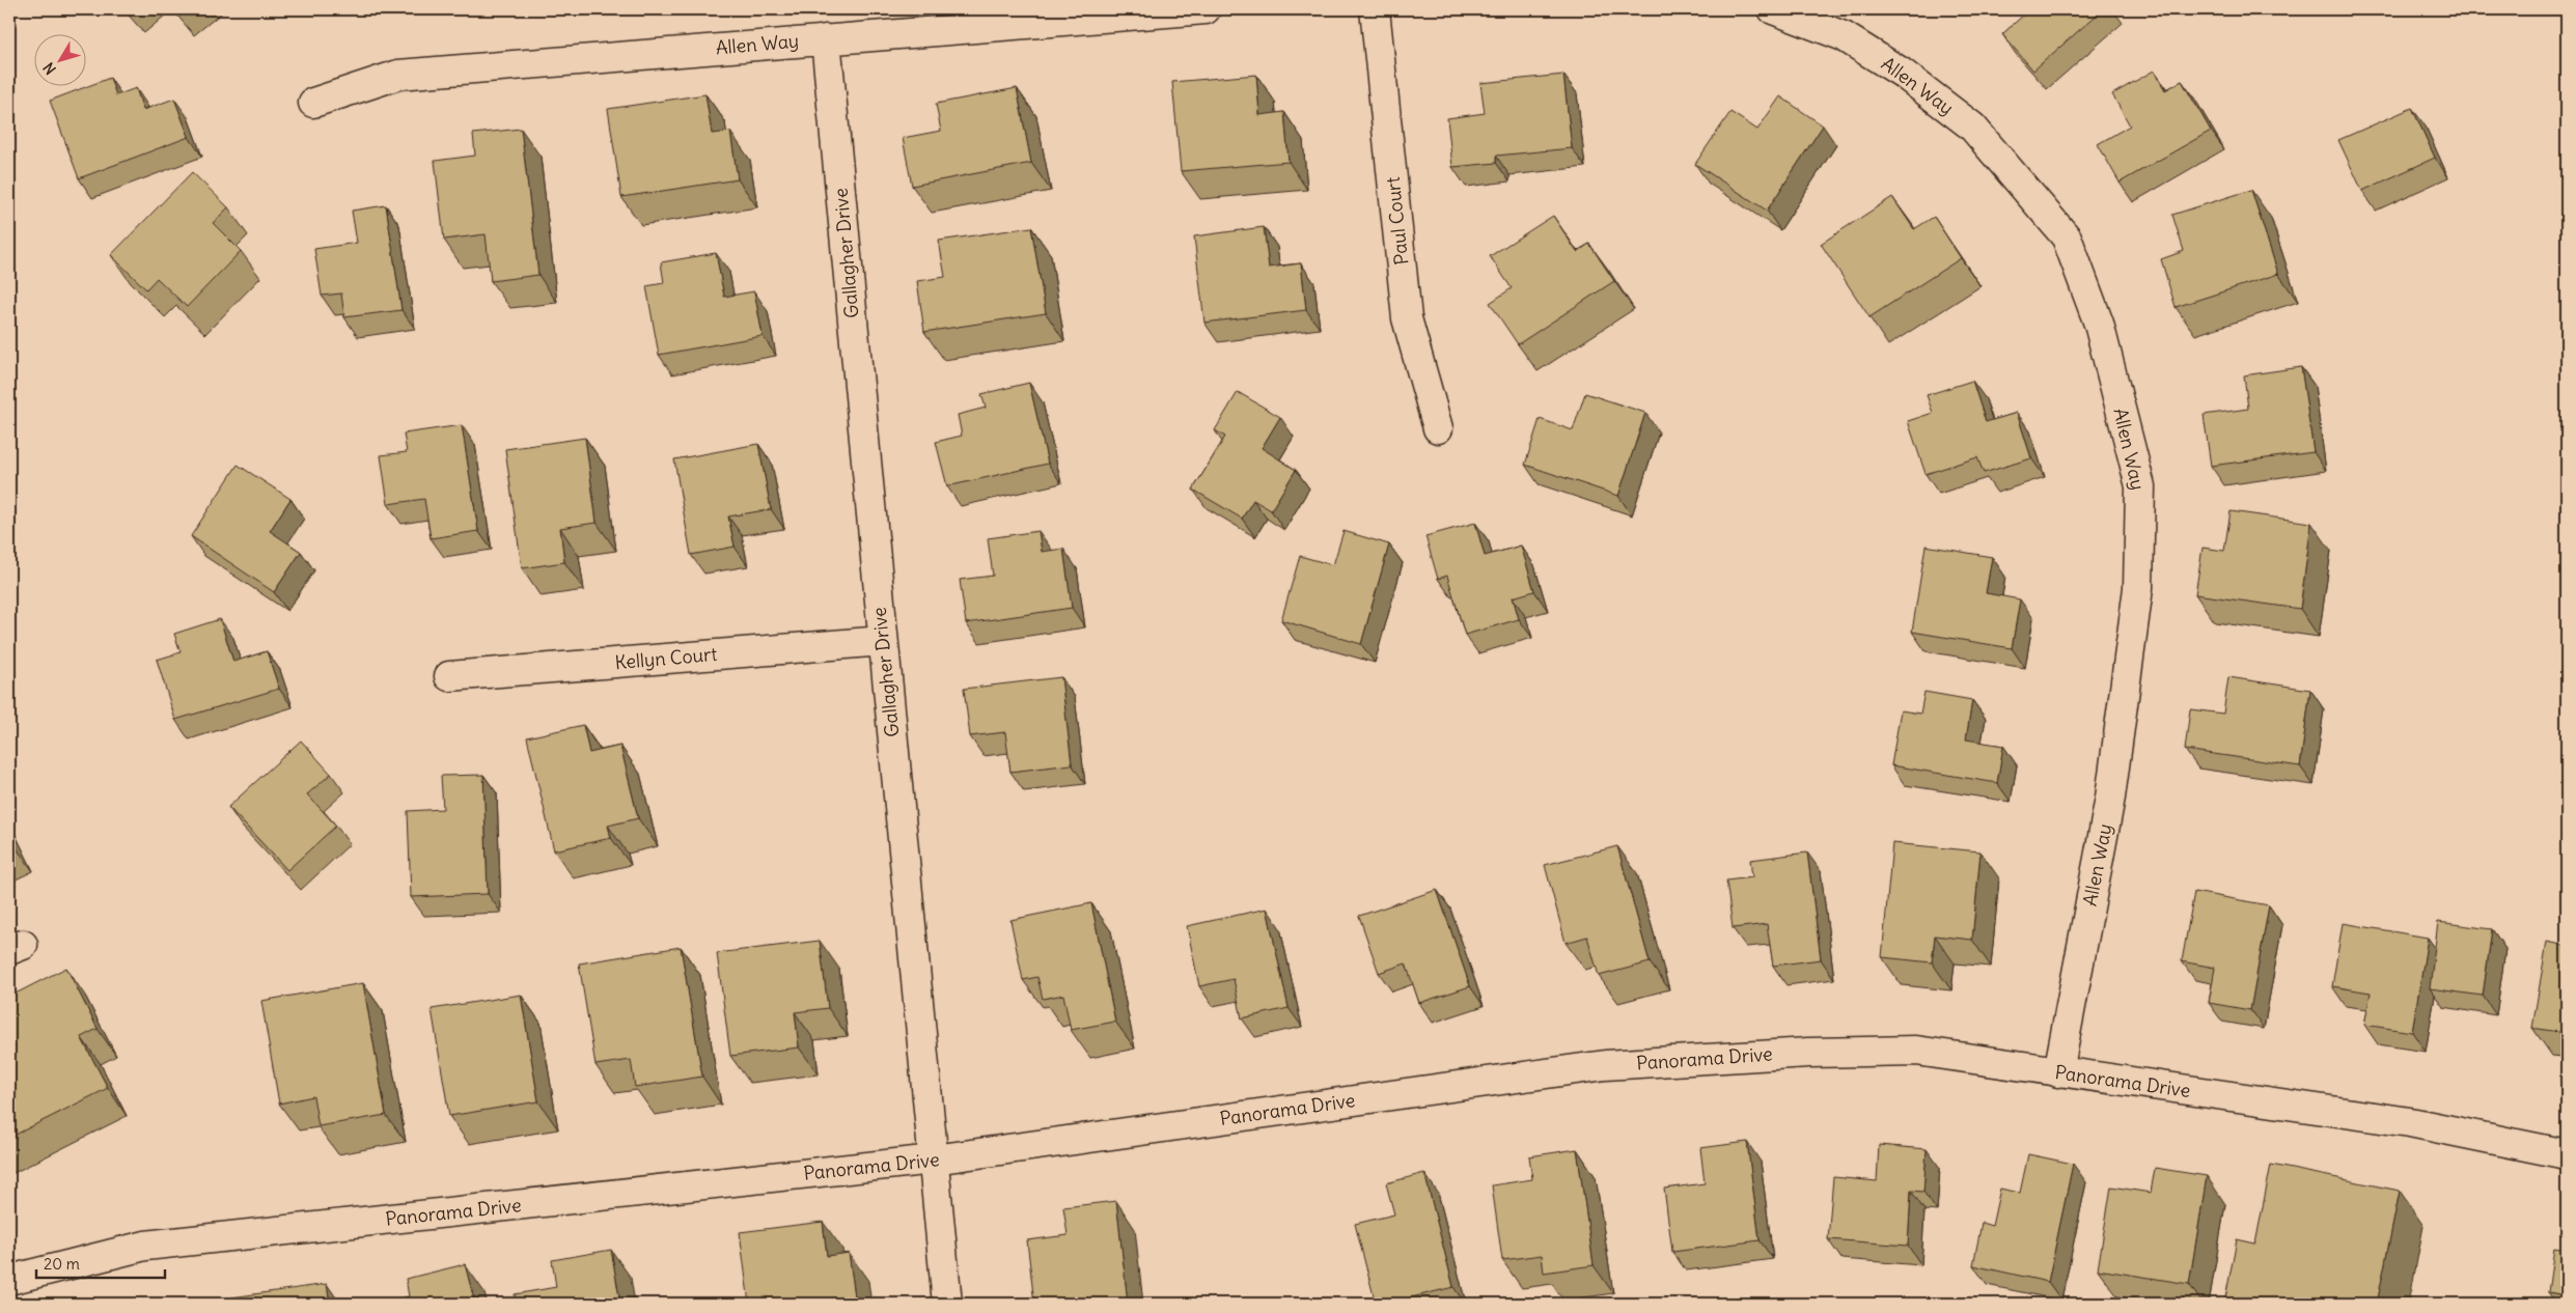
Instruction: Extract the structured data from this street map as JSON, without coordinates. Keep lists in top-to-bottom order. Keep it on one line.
{"streets":{"street":["Allen Way","Paul Court","Gallagher Drive","Kellyn Court","Panorama Drive"]},"crossings":[["Allen Way","Gallagher Drive"],["Allen Way","Panorama Drive"],["Gallagher Drive","Kellyn Court"],["Gallagher Drive","Panorama Drive"]],"scale_bar":"20 m","north":"bottom left"}
